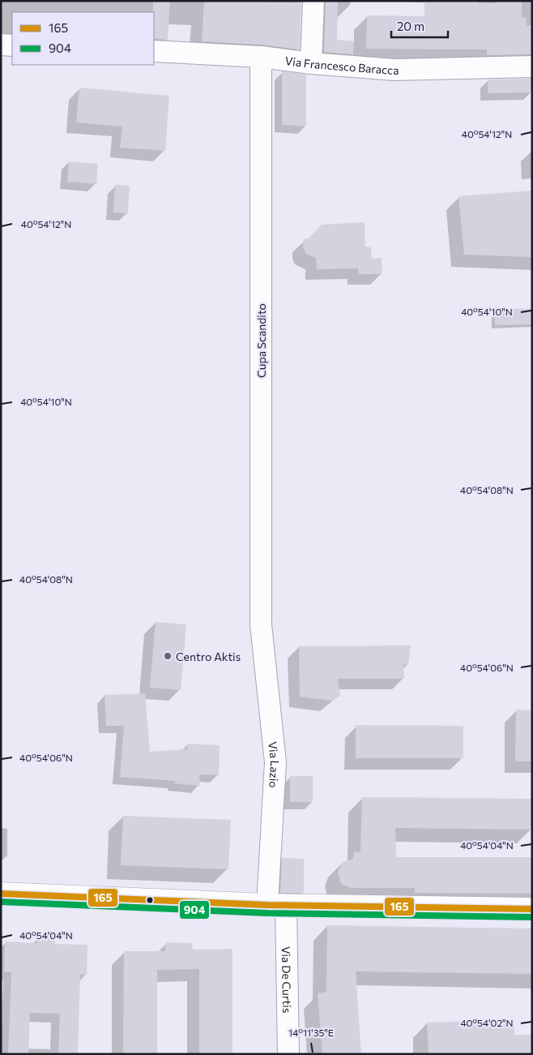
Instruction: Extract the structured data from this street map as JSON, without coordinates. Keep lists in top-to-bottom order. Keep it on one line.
{"streets":{"street":["Via Francesco Baracca","Cupa Scandito","Via Lazio","Via De Curtis"]},"crossings":[["Via Francesco Baracca","Cupa Scandito"],["Cupa Scandito","Via Lazio"],["Via Lazio","Via De Curtis"]],"places":["Centro Aktis"],"lines":["transit line 165","transit line 904"],"legend":["165","904"],"scale_bar":"20 m","coordinates":["40°54'12\"N","40°54'10\"N","40°54'08\"N","40°54'06\"N","40°54'04\"N","40°54'02\"N","14°11'35\"E"]}
